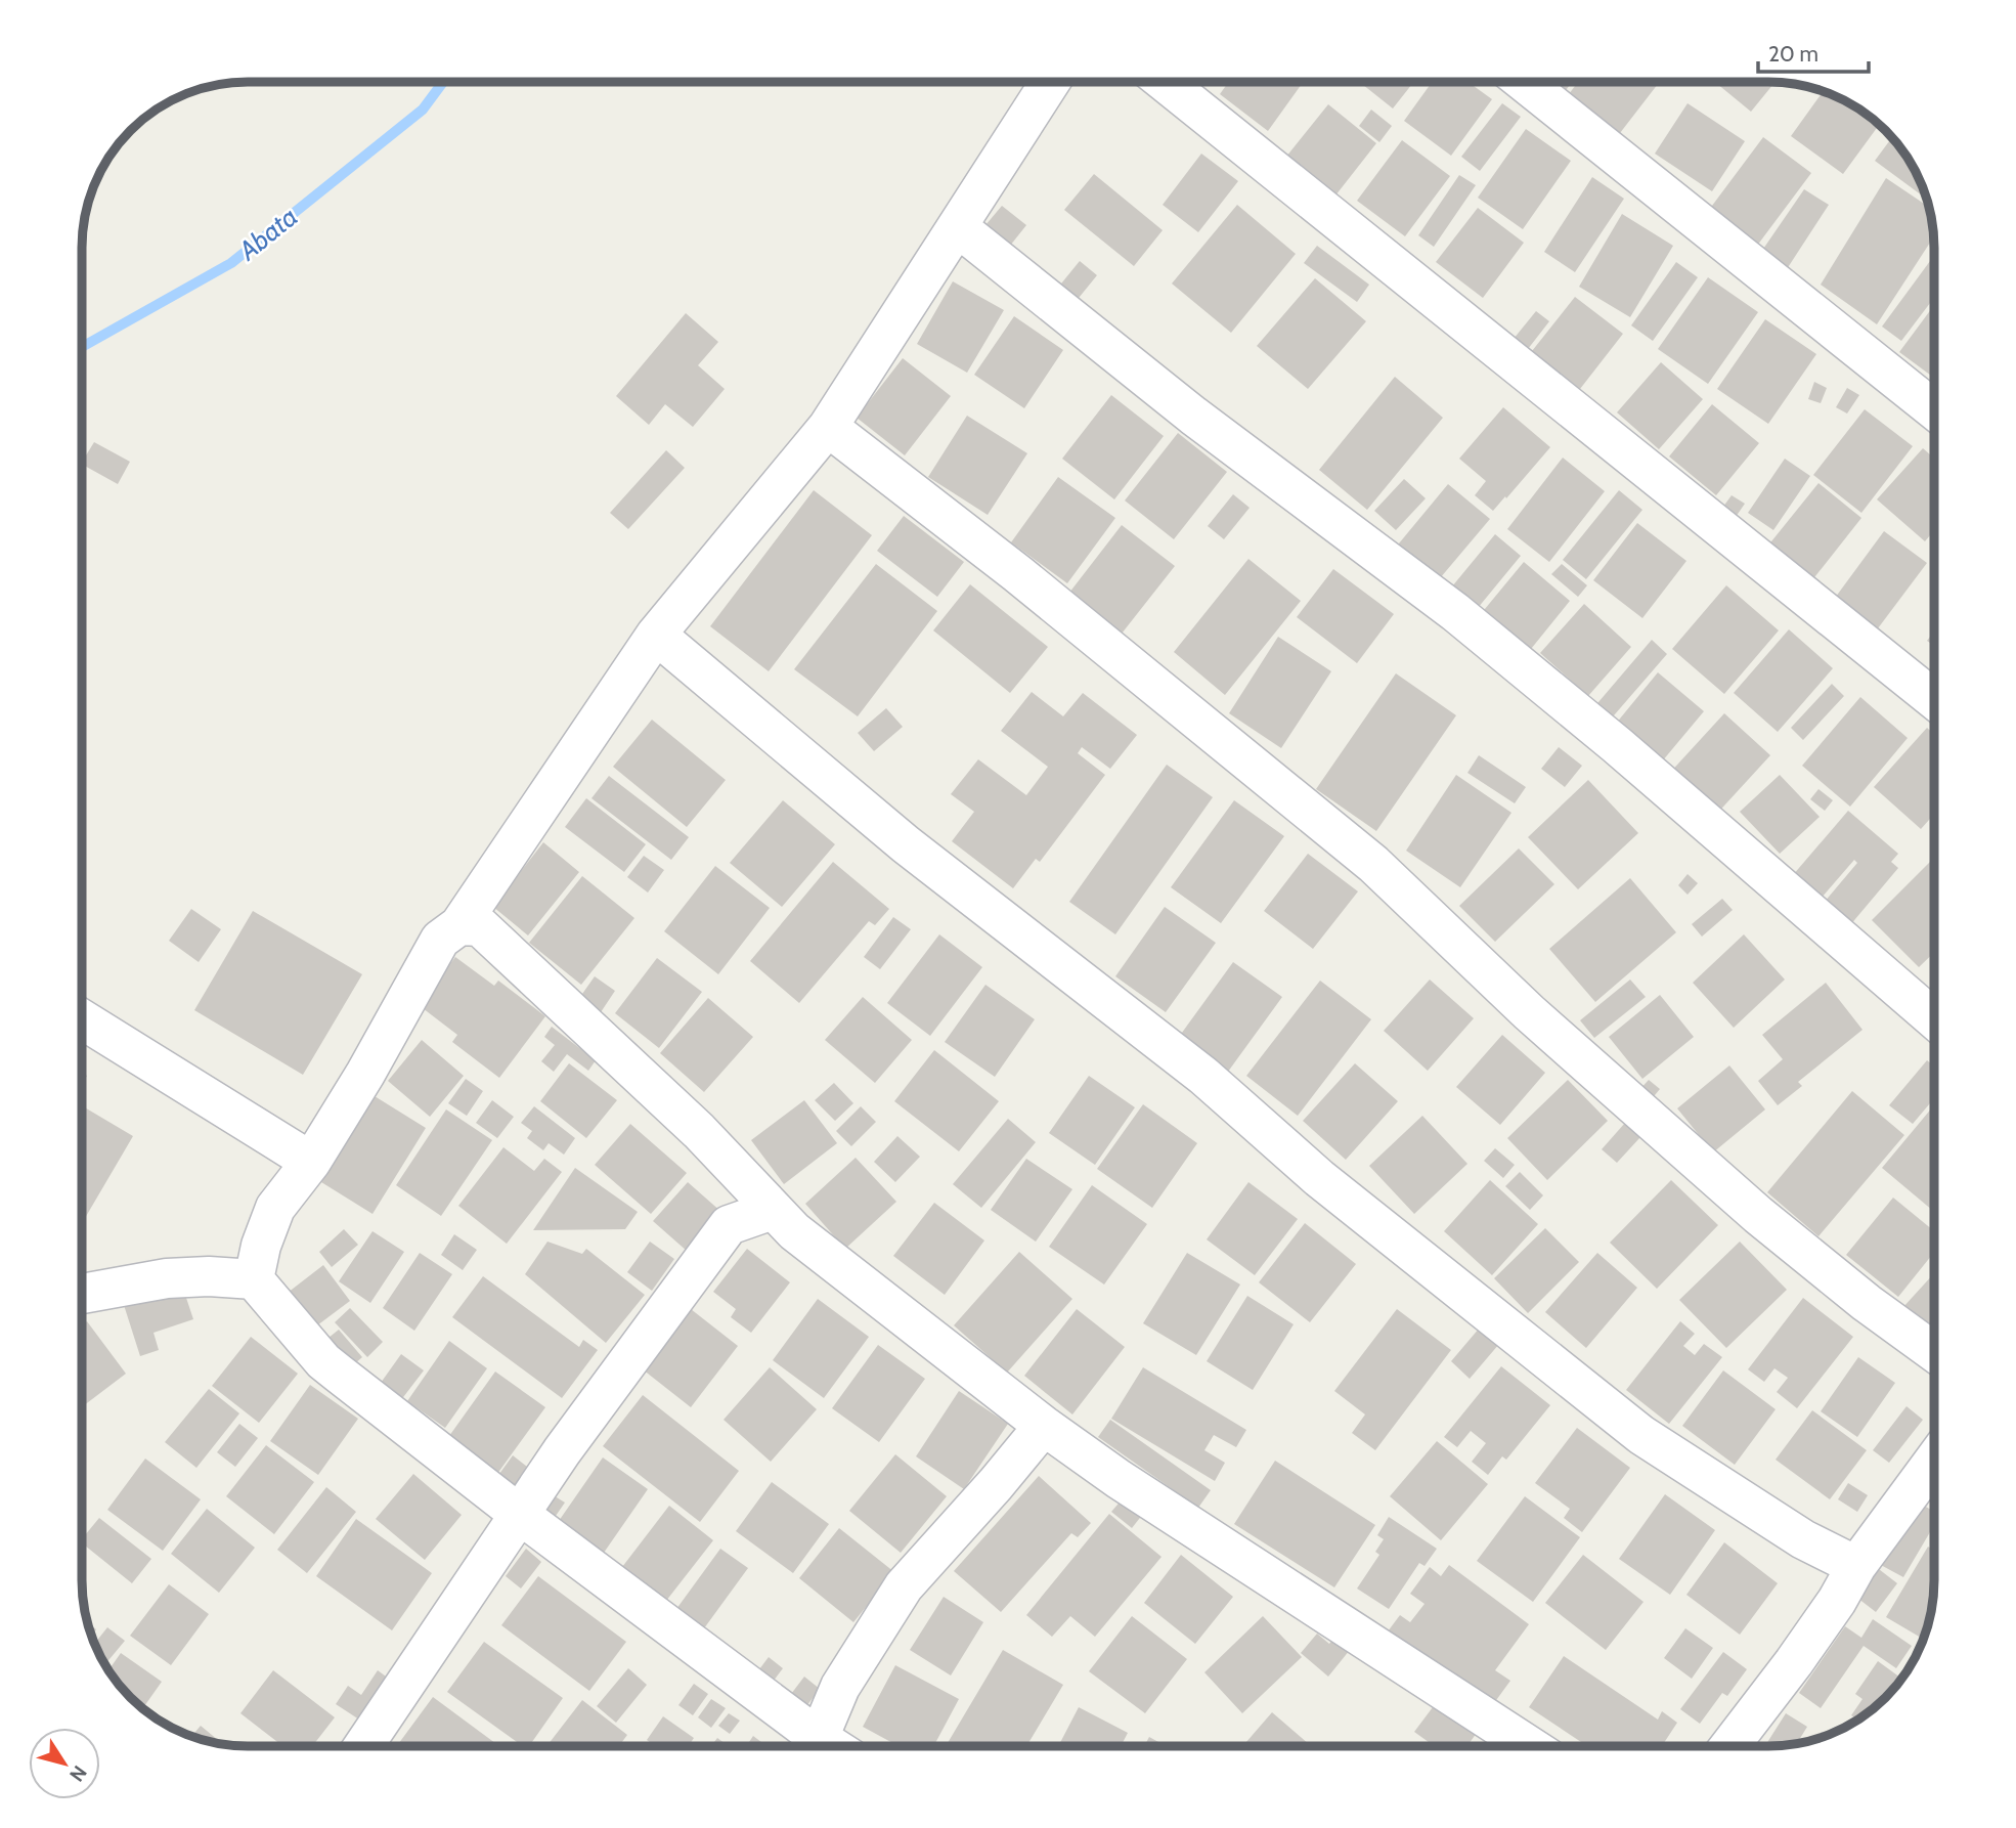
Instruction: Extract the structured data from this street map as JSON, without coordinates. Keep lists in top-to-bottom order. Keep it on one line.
{"water":["Abata"],"scale_bar":"20 m","north":"bottom right"}
